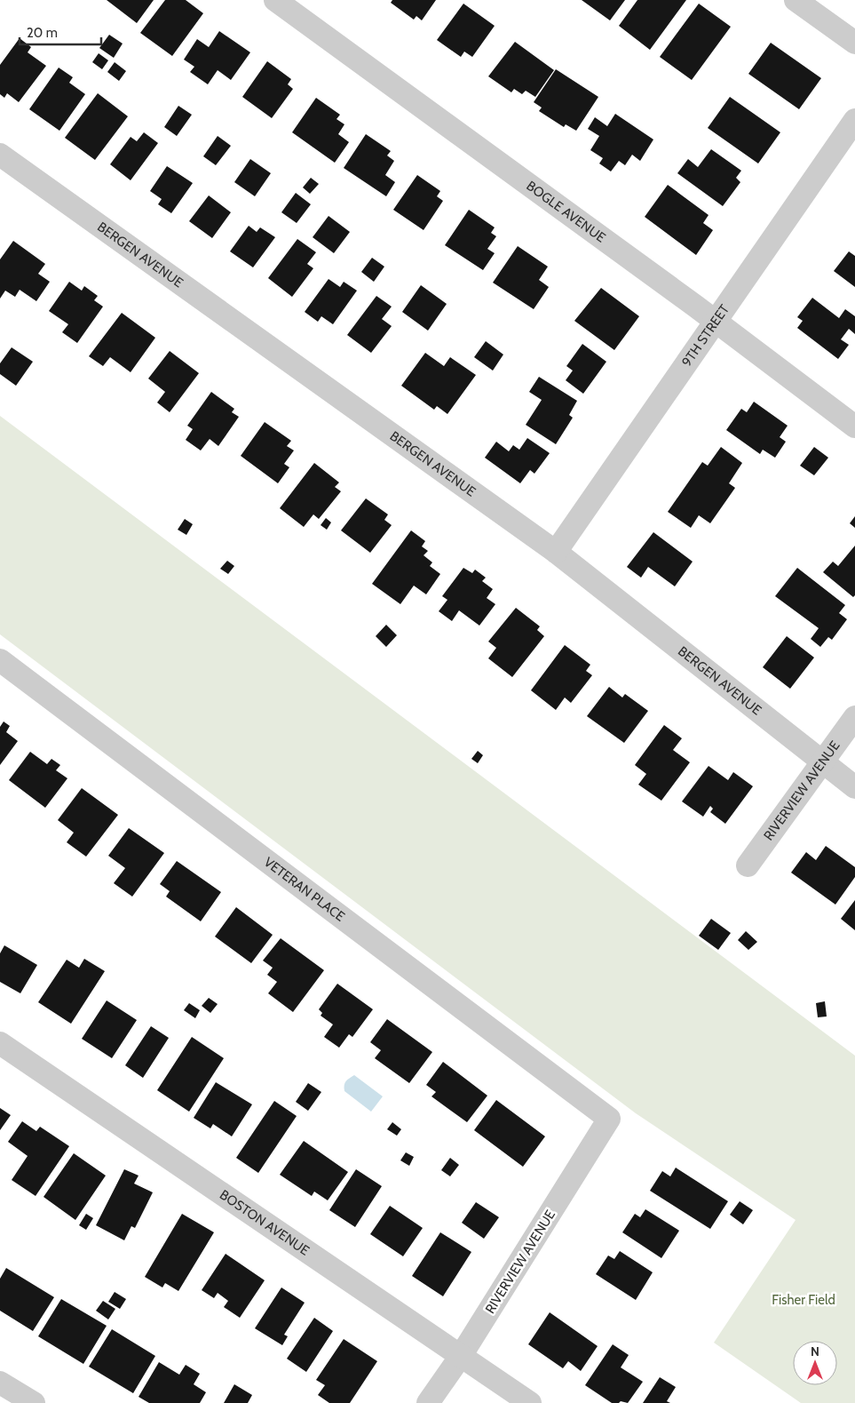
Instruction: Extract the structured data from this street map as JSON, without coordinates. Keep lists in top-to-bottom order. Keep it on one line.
{"streets":{"street":["BOGLE AVENUE","BERGEN AVENUE","9TH STREET","RIVERVIEW AVENUE","VETERAN PLACE","BOSTON AVENUE"]},"crossings":[["BOGLE AVENUE","9TH STREET"],["BERGEN AVENUE","9TH STREET"],["BERGEN AVENUE","RIVERVIEW AVENUE"],["RIVERVIEW AVENUE","VETERAN PLACE"],["RIVERVIEW AVENUE","BOSTON AVENUE"]],"parks":["Fisher Field"],"scale_bar":"20 m","north":"top"}
